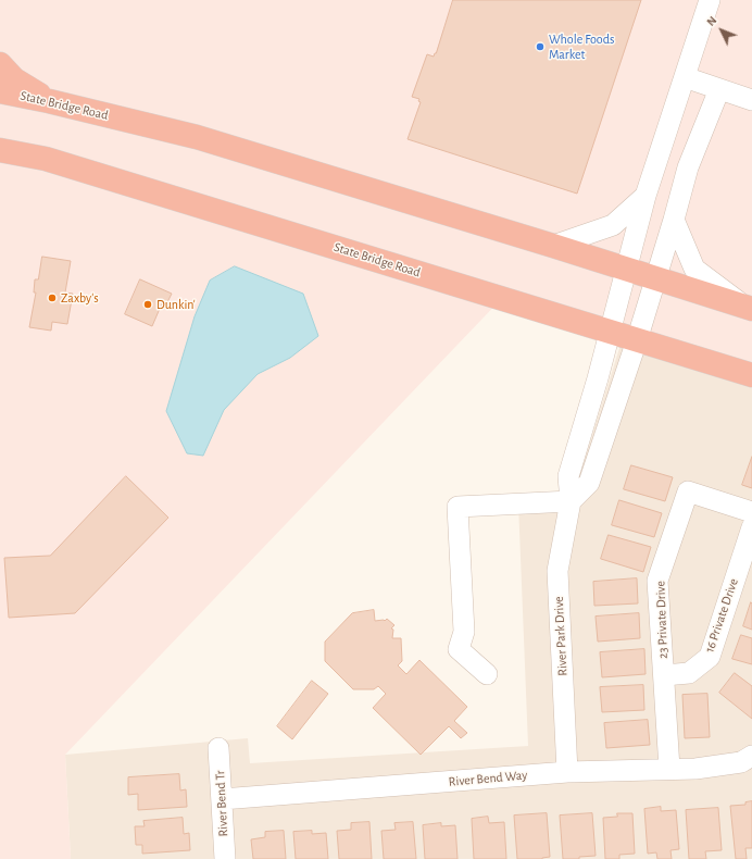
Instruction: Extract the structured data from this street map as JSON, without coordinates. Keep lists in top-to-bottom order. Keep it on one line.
{"streets":{"highway":["State Bridge Road"],"street":["16 Private Drive","23 Private Drive","River Park Drive","River Bend Way","River Bend Tr"]},"crossings":[["State Bridge Road","River Park Drive"],["16 Private Drive","23 Private Drive"],["23 Private Drive","River Bend Way"],["River Park Drive","River Bend Way"],["River Bend Way","River Bend Tr"]],"places":["Whole Foods Market","Zaxby's","Dunkin'"],"north":"top left"}
